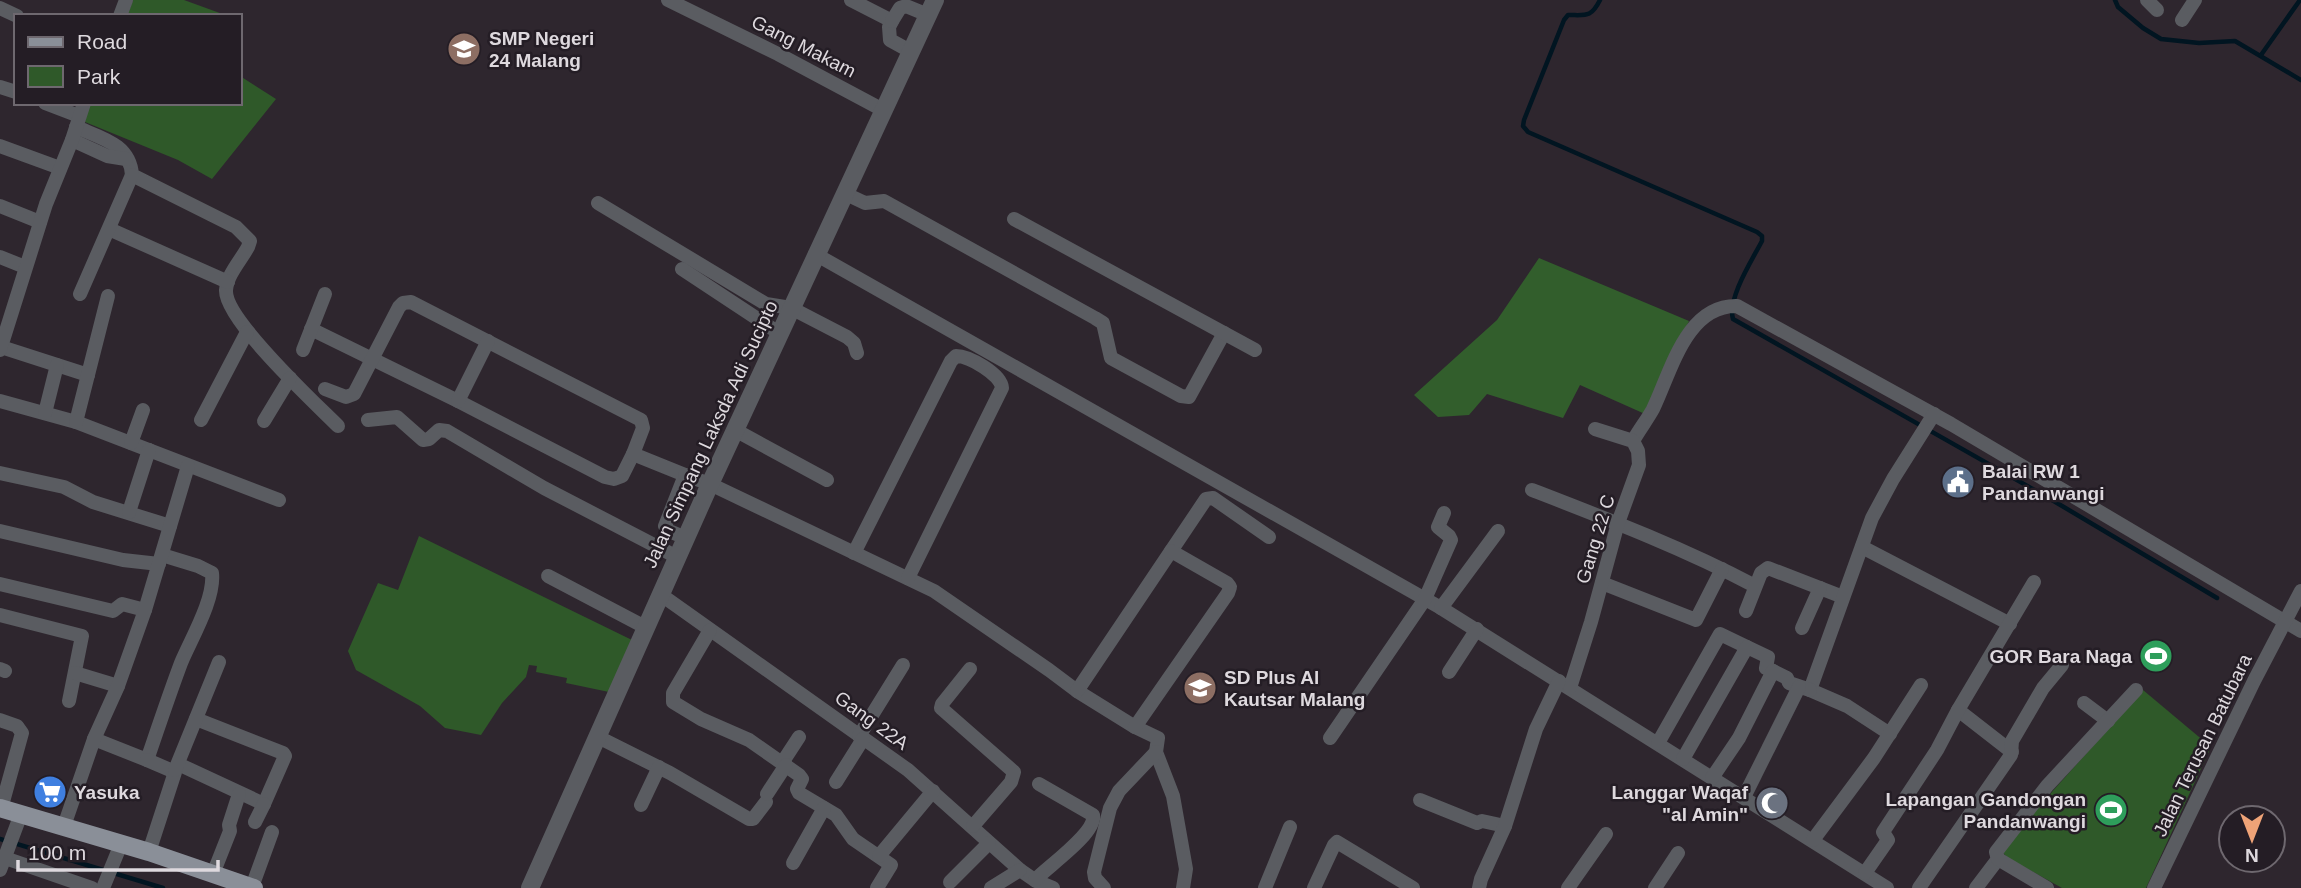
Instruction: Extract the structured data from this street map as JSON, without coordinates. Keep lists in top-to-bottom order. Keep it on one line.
{"streets":{"street":["Gang Makam","Jalan Simpang Laksda Adi Sucipto","Gang 22 C","Gang 22A","Jalan Terusan Batubara"]},"crossings":[["Gang Makam","Jalan Simpang Laksda Adi Sucipto"],["Jalan Simpang Laksda Adi Sucipto","Gang 22A"]],"places":{"school or university":["SMP Negeri 24 Malang","SD Plus Al Kautsar Malang"],"public building":["Balai RW 1 Pandanwangi"],"sports":["GOR Bara Naga","Lapangan Gandongan Pandanwangi"],"supermarket":["Yasuka"],"mosque":["Langgar Waqaf \"al Amin\""]},"legend":["Road","Park"],"scale_bar":"100 m","north":"bottom"}
